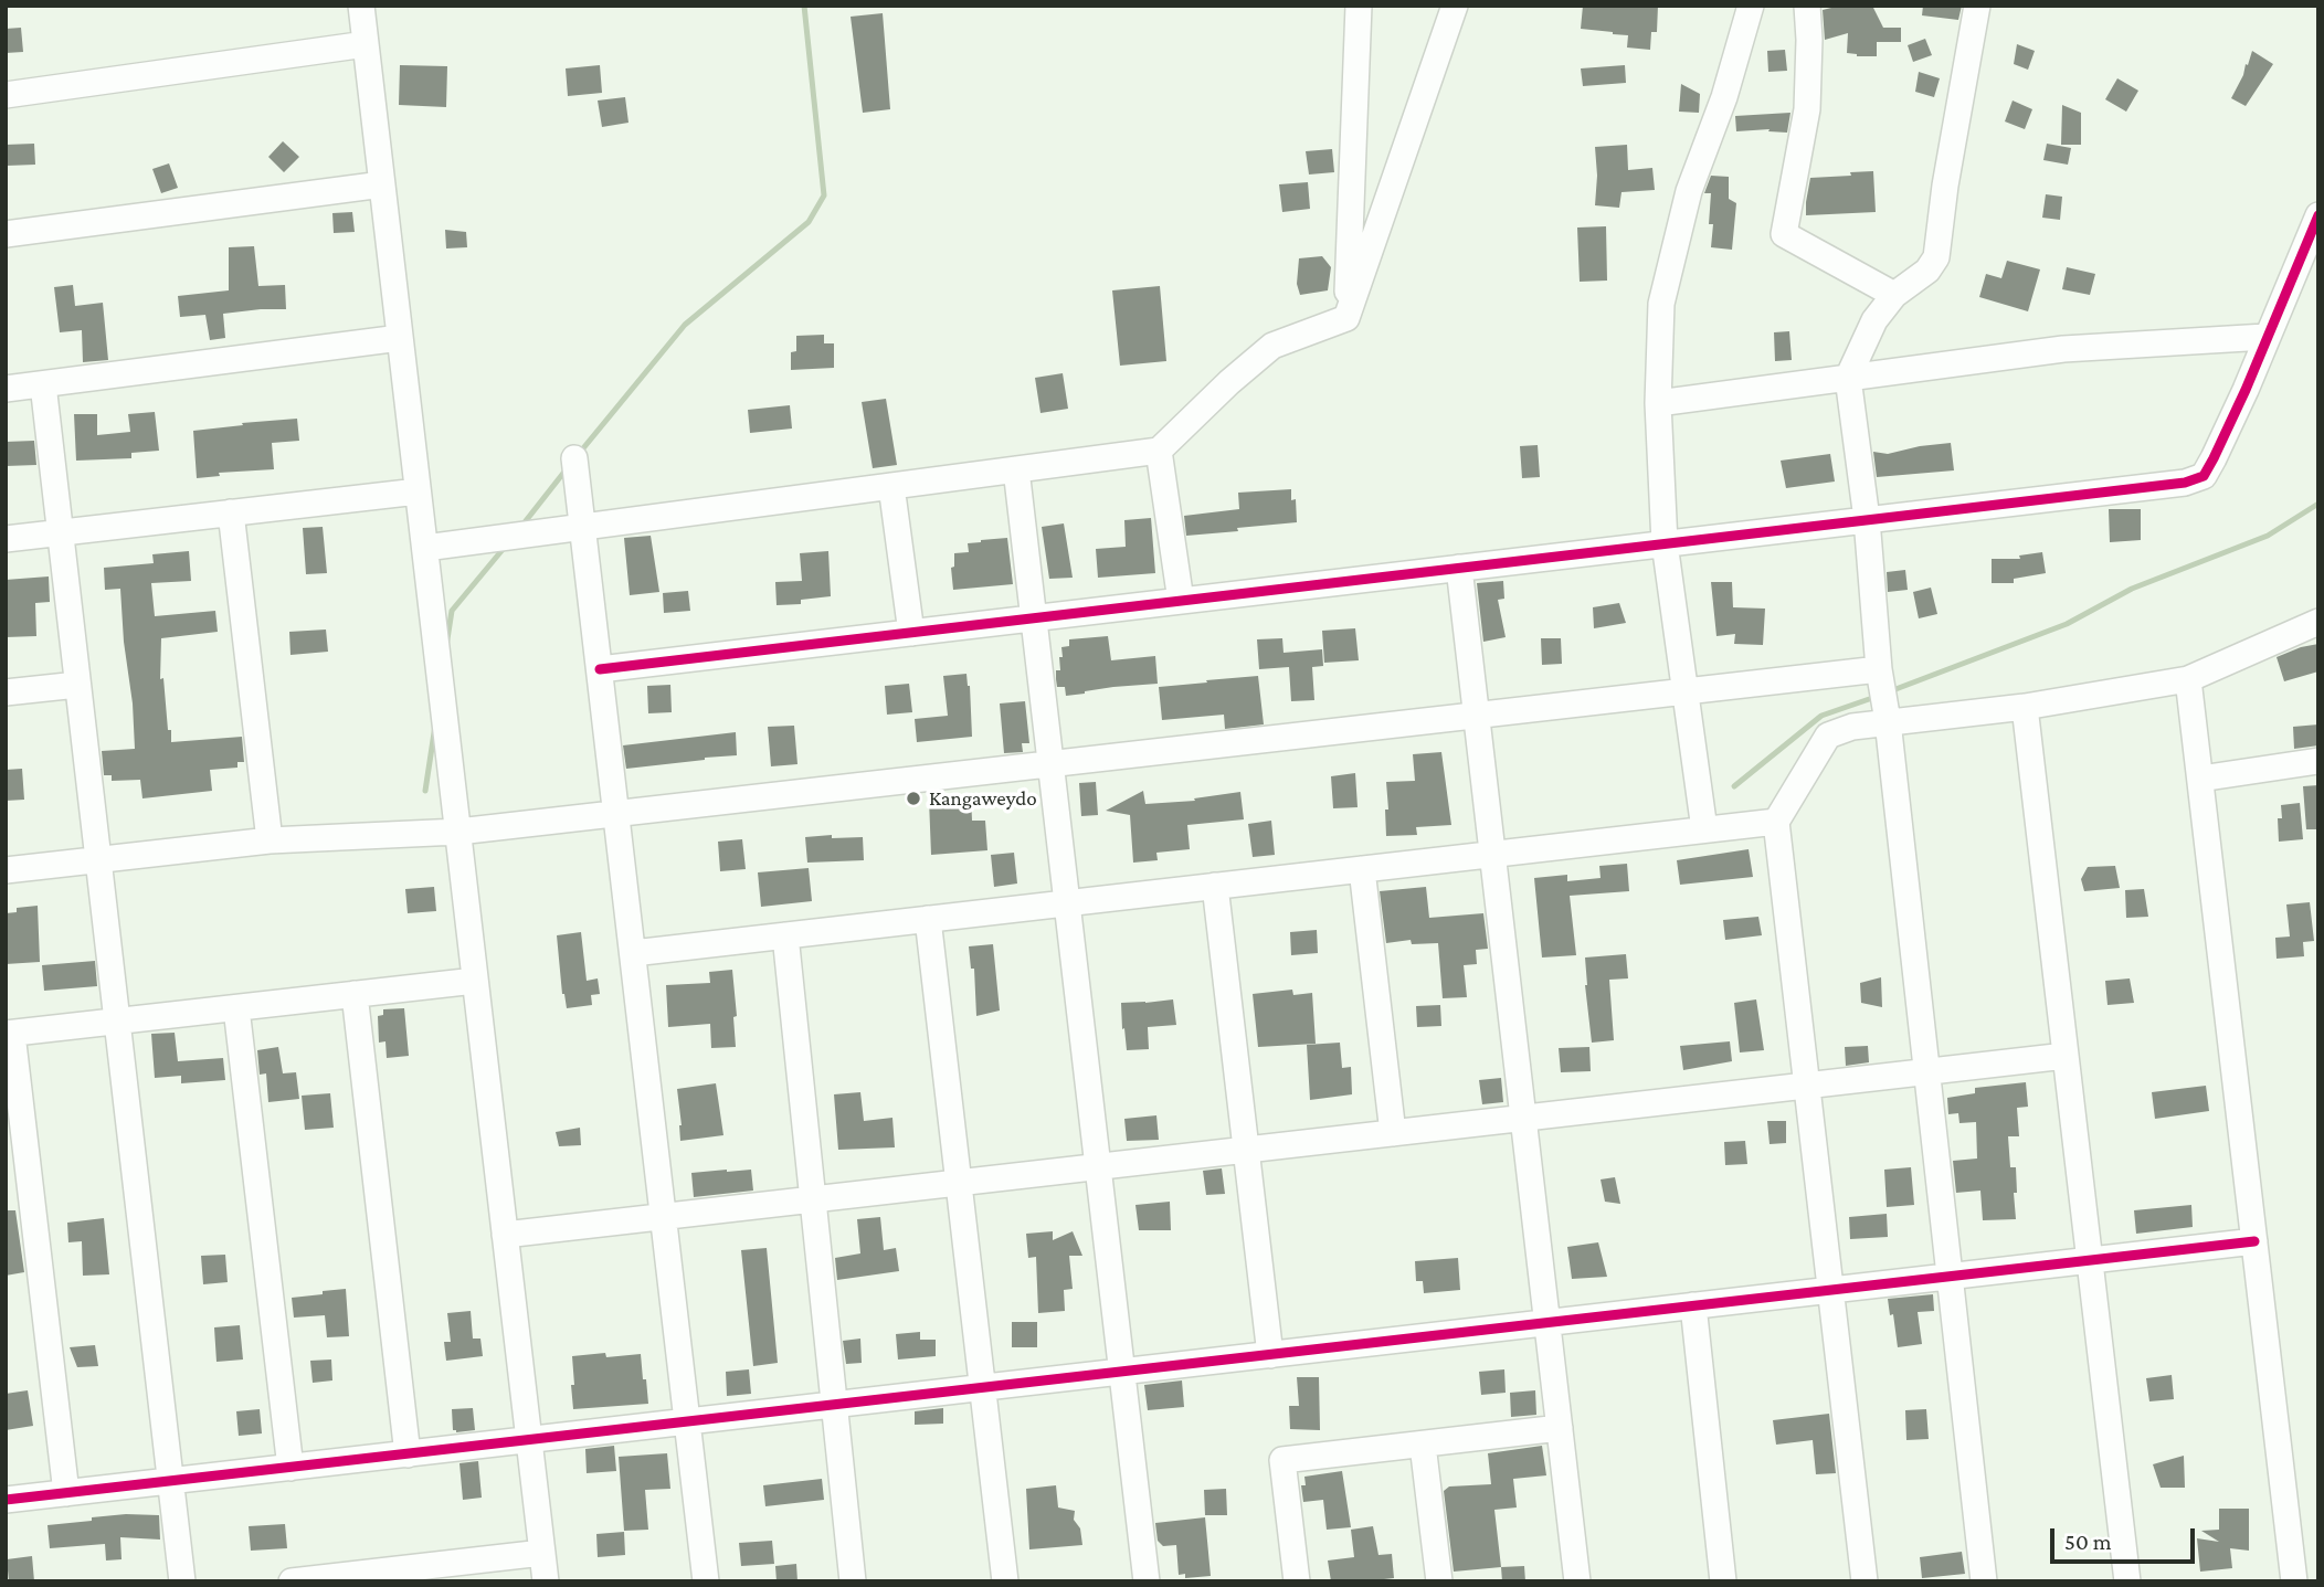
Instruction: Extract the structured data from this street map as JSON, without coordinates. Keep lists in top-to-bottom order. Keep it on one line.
{"places":["Kangaweydo"],"scale_bar":"50 m"}
